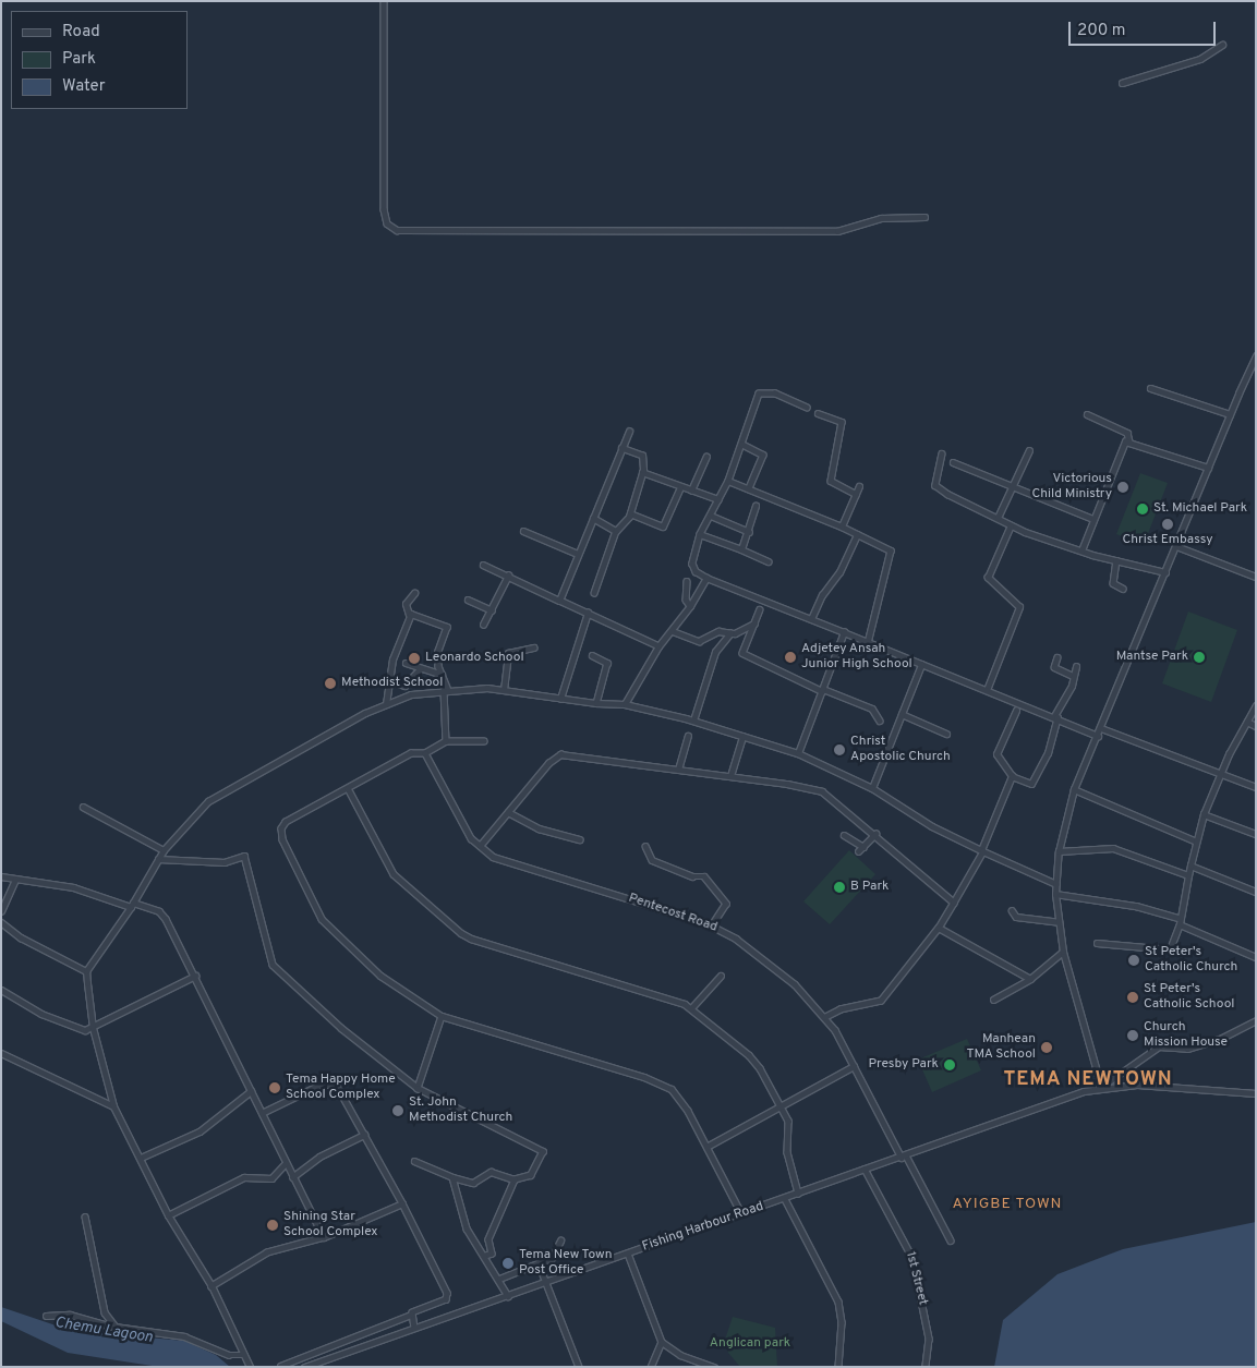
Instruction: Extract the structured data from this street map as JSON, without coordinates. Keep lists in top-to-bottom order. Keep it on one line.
{"streets":{"street":["Pentecost Road","Fishing Harbour Road","1st Street"]},"crossings":[["Pentecost Road","Fishing Harbour Road"],["Fishing Harbour Road","1st Street"]],"districts":["TEMA NEWTOWN","AYIGBE TOWN"],"water":["Chemu Lagoon"],"parks":["Anglican park"],"places":["Victorious Child Ministry","St. Michael Park","Christ Embassy","Adjetey Ansah Junior High School","Mantse Park","Leonardo School","Methodist School","Christ Apostolic Church","B Park","St Peter's Catholic Church","St Peter's Catholic School","Church Mission House","Manhean TMA School","Presby Park","Tema Happy Home School Complex","St. John Methodist Church","Shining Star School Complex","Tema New Town Post Office"],"legend":["Road","Park","Water"],"scale_bar":"200 m"}
